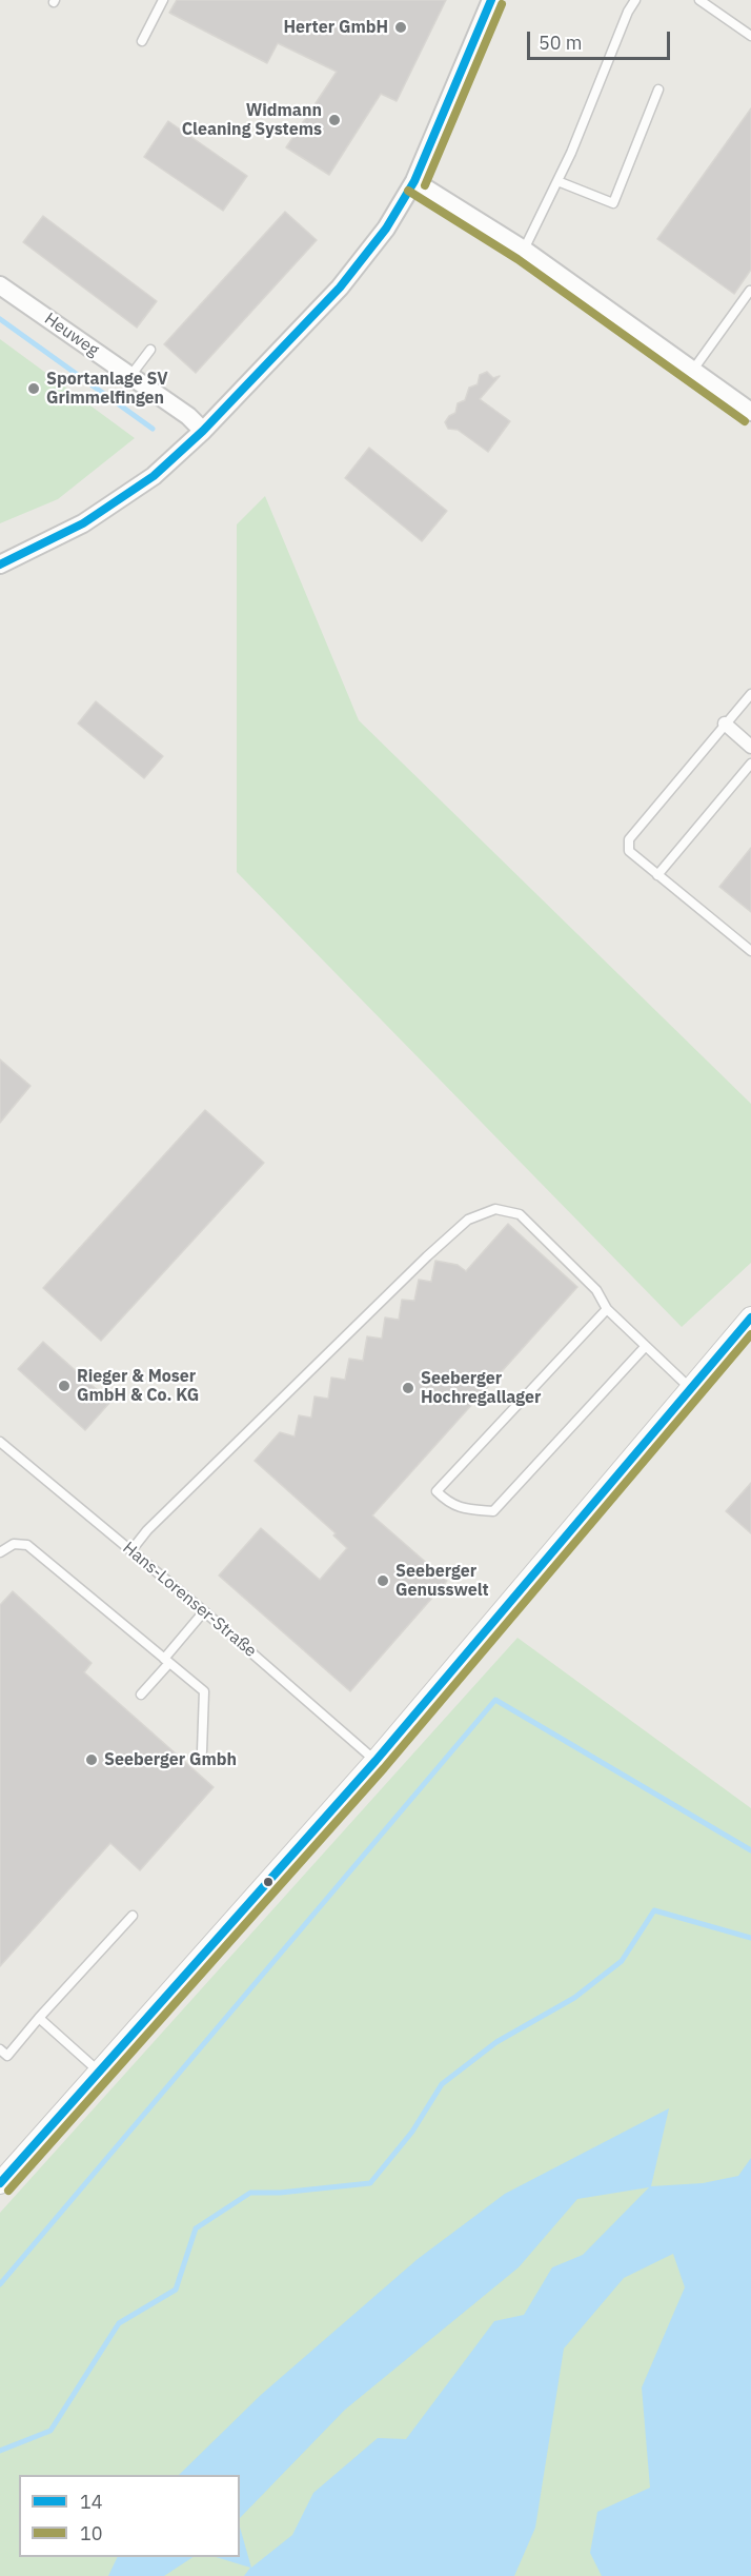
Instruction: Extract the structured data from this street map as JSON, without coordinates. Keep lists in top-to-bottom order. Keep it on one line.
{"streets":{"street":["Heuweg"],"lane":["Hans-Lorenser-Straße"]},"places":["Herter GmbH","Widmann Cleaning Systems","Sportanlage SV Grimmelfingen","Rieger & Moser GmbH & Co. KG","Seeberger Hochregallager","Seeberger Genusswelt","Seeberger Gmbh"],"lines":["transit line 14","transit line 10"],"legend":["14","10"],"scale_bar":"50 m"}
